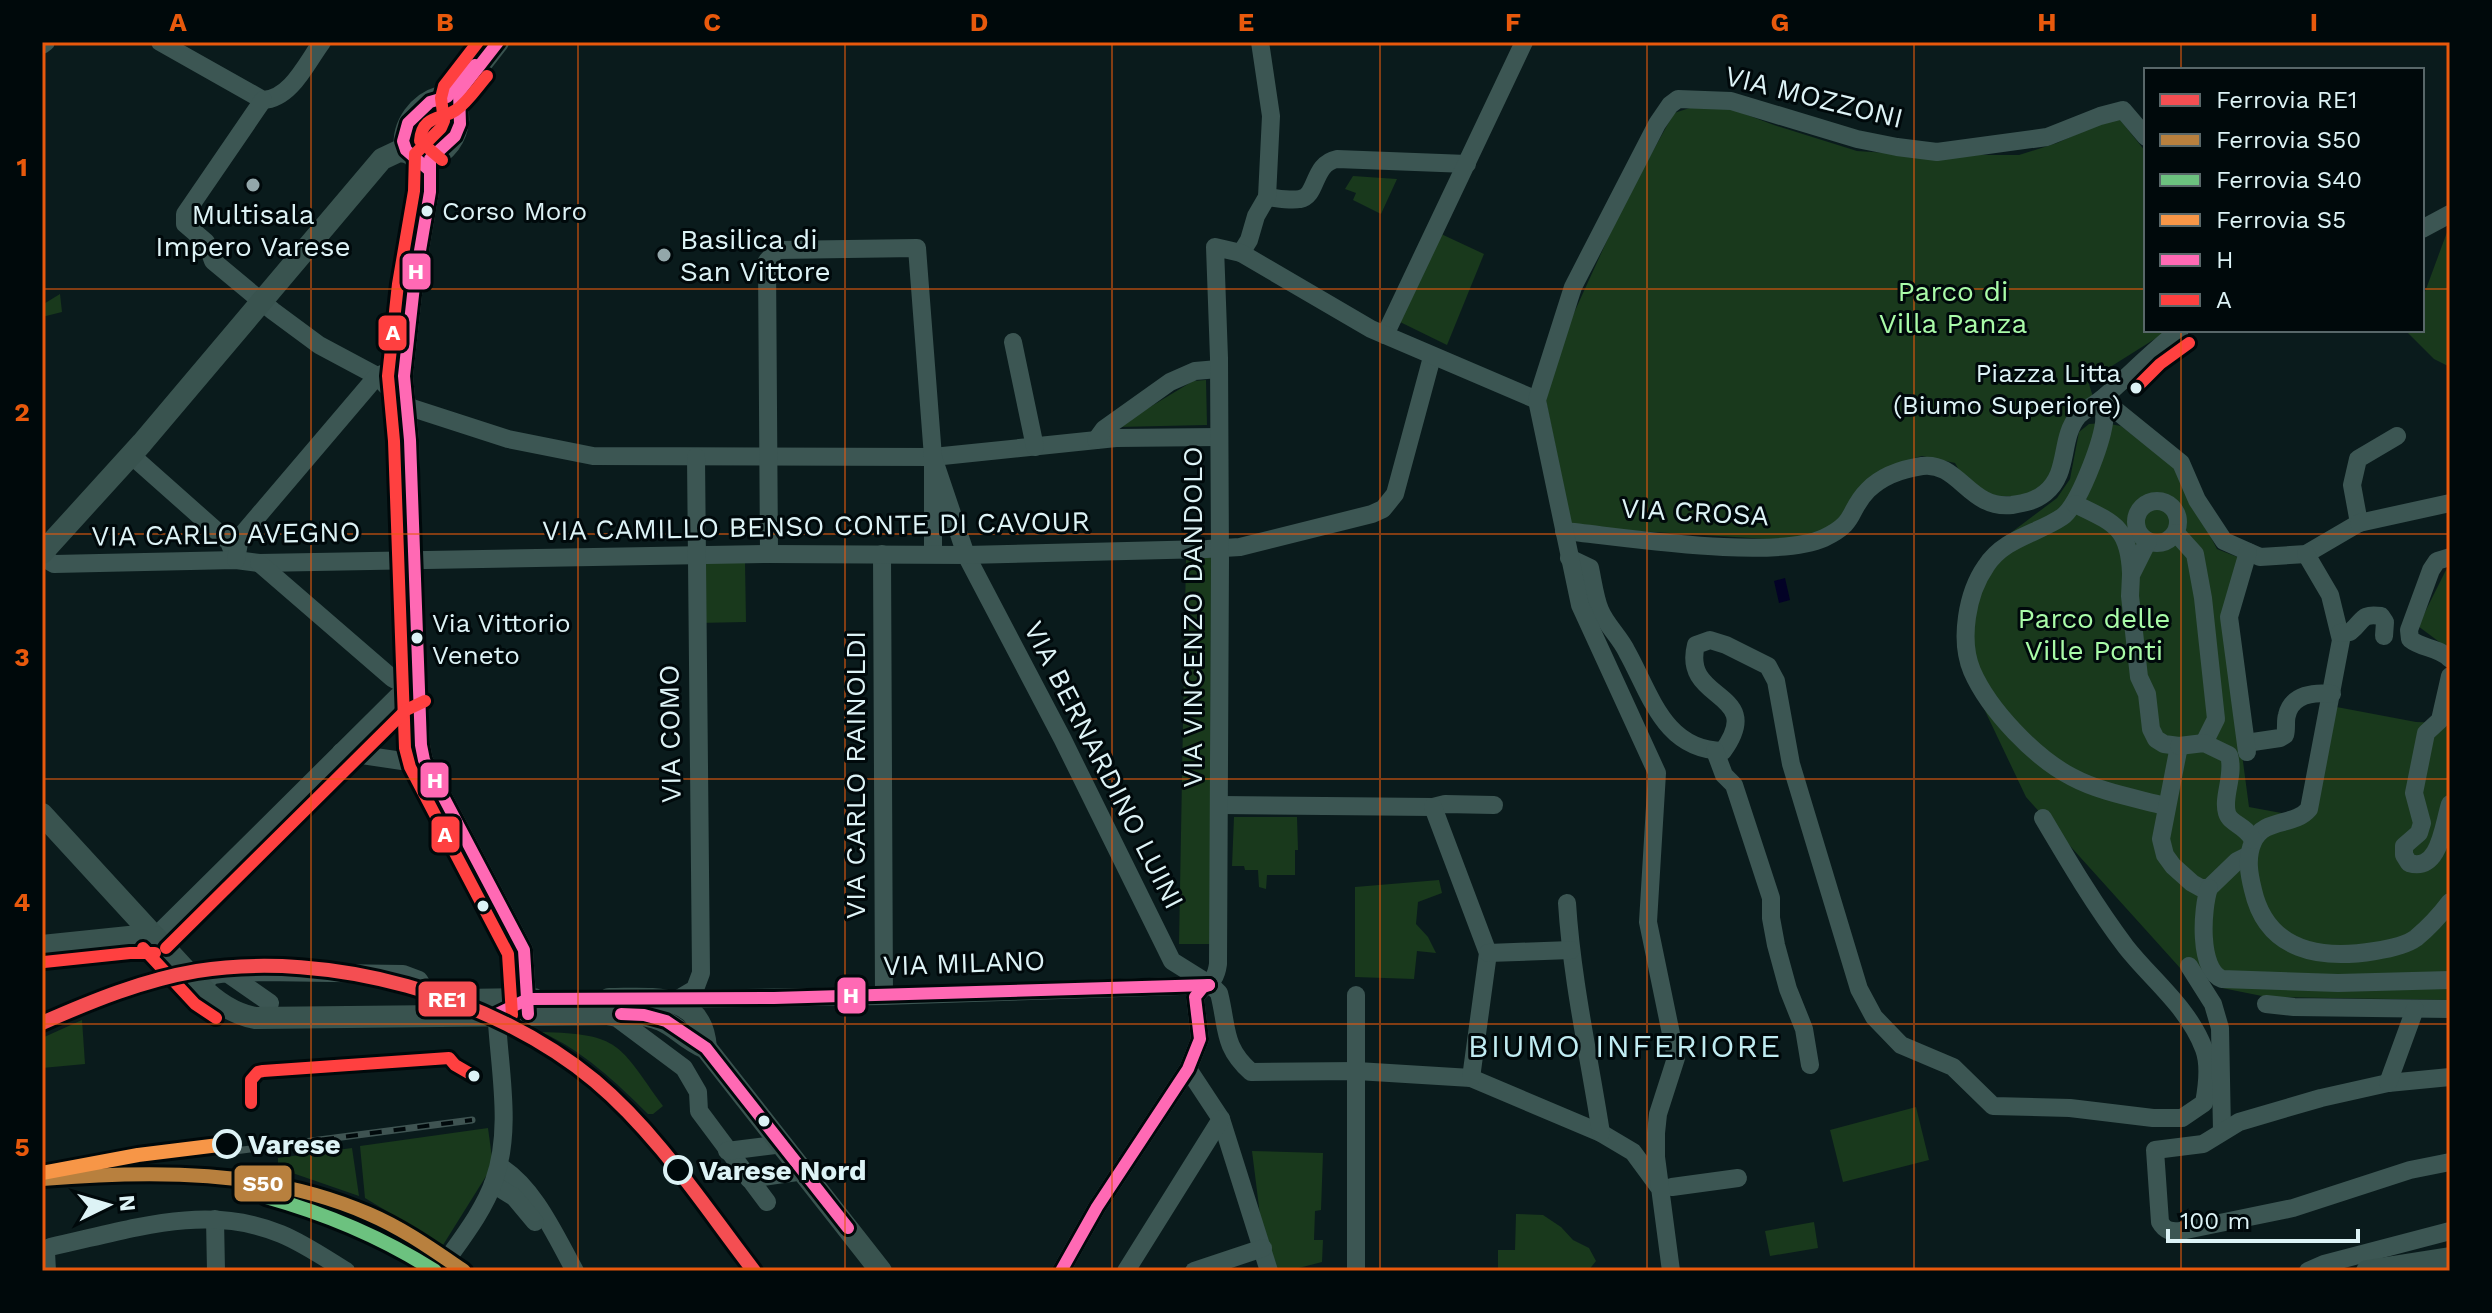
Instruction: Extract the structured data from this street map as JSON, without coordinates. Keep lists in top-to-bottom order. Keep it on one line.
{"streets":{"main road":["VIA MILANO"],"street":["VIA MOZZONI","VIA CROSA","VIA CAMILLO BENSO CONTE DI CAVOUR","VIA CARLO AVEGNO","VIA VINCENZO DANDOLO","VIA COMO","VIA BERNARDINO LUINI","VIA CARLO RAINOLDI"]},"crossings":[["VIA CAMILLO BENSO CONTE DI CAVOUR","VIA CARLO AVEGNO"],["VIA CAMILLO BENSO CONTE DI CAVOUR","VIA VINCENZO DANDOLO"],["VIA CAMILLO BENSO CONTE DI CAVOUR","VIA COMO"],["VIA CAMILLO BENSO CONTE DI CAVOUR","VIA BERNARDINO LUINI"],["VIA CAMILLO BENSO CONTE DI CAVOUR","VIA CARLO RAINOLDI"],["VIA VINCENZO DANDOLO","VIA BERNARDINO LUINI"],["VIA VINCENZO DANDOLO","VIA MILANO"],["VIA COMO","VIA MILANO"],["VIA BERNARDINO LUINI","VIA MILANO"],["VIA CARLO RAINOLDI","VIA MILANO"]],"districts":["BIUMO INFERIORE"],"parks":["Parco di Villa Panza","Parco delle Ville Ponti"],"places":["Multisala Impero Varese","Corso Moro","Basilica di San Vittore","Piazza Litta (Biumo Superiore)","Via Vittorio Veneto","Varese","Varese Nord"],"lines":["transit line H","transit line A","rail line RE1","rail line S5","rail line S50","rail line S40"],"legend":["Ferrovia RE1","Ferrovia S50","Ferrovia S40","Ferrovia S5","H","A"],"scale_bar":"100 m","north":"right","grid":{"columns":["A","B","C","D","E","F","G","H","I"],"rows":["1","2","3","4","5"]}}
